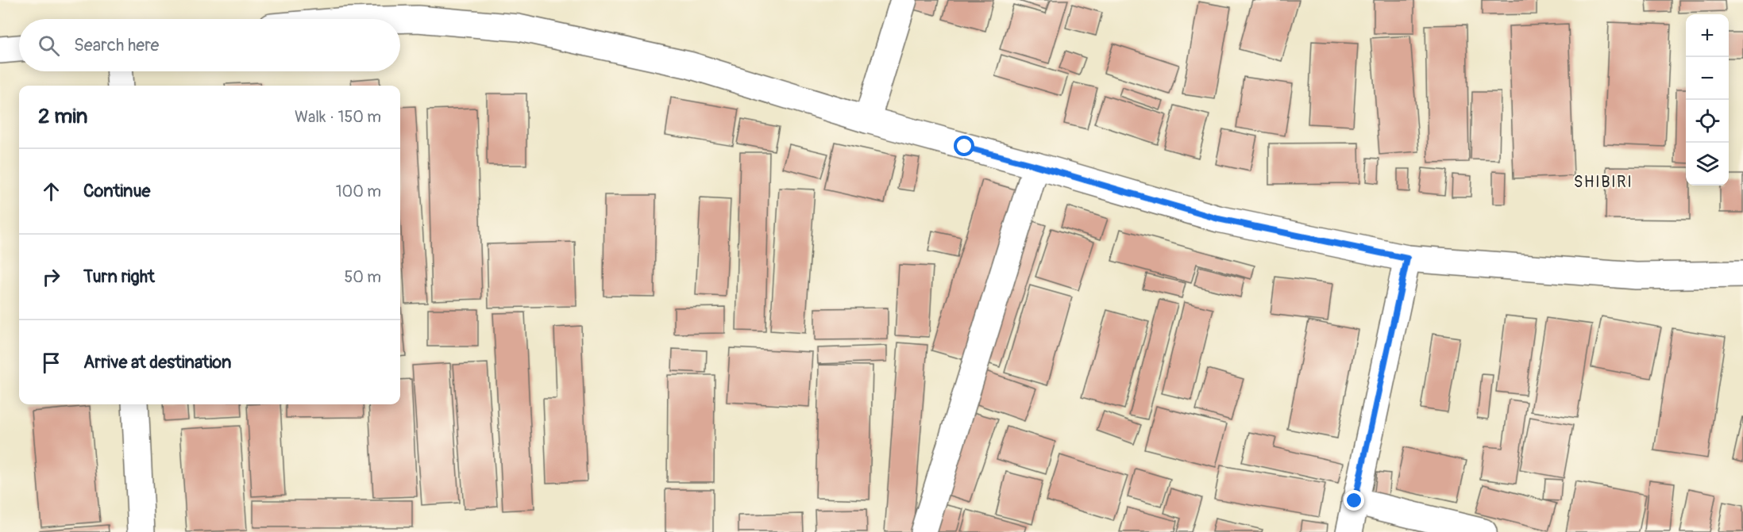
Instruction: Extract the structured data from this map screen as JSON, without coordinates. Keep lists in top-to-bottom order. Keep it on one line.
{"districts":["SHIBIRI"],"page":{"map_buttons":["+","−"],"search":"Search here","heading":["2 min","Walk · 150 m"],"list":[["Continue","100 m"],["Turn right","50 m"],"Arrive at destination"]}}
